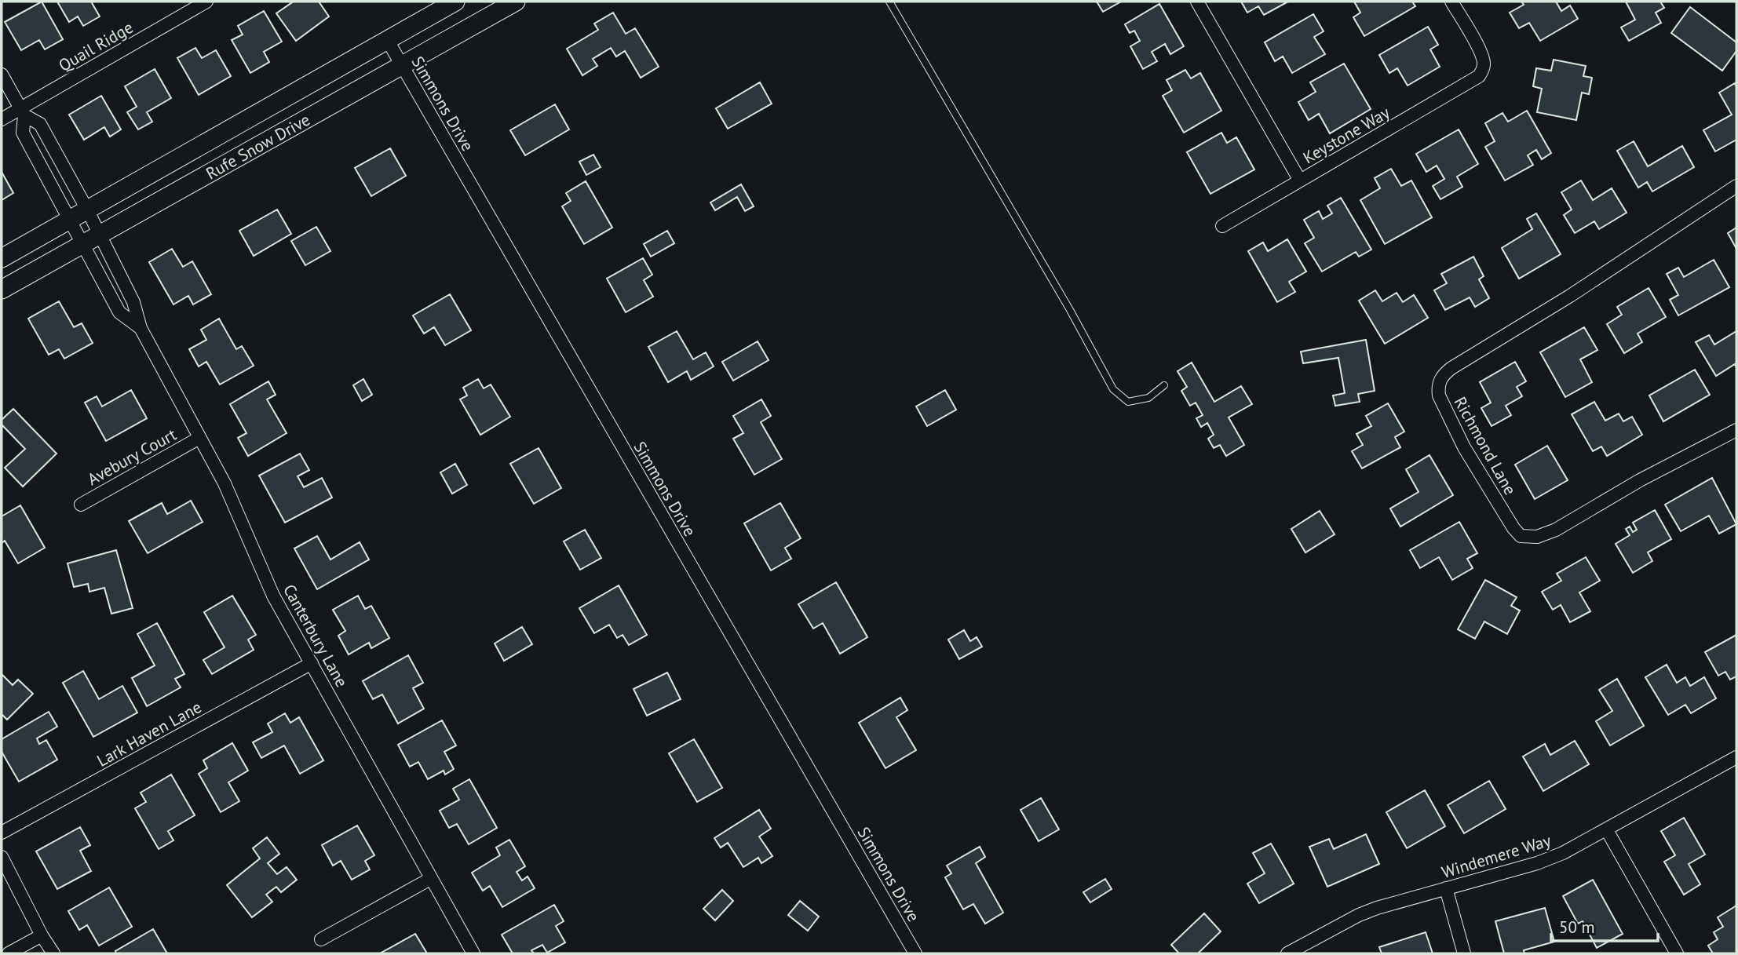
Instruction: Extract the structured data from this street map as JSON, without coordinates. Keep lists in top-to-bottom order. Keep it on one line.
{"streets":{"main road":["Rufe Snow Drive"],"street":["Quail Ridge","Simmons Drive","Keystone Way","Richmond Lane","Avebury Court","Canterbury Lane","Lark Haven Lane","Windemere Way"]},"crossings":[["Quail Ridge","Canterbury Lane"],["Simmons Drive","Rufe Snow Drive"],["Rufe Snow Drive","Canterbury Lane"],["Avebury Court","Canterbury Lane"],["Canterbury Lane","Lark Haven Lane"]],"scale_bar":"50 m"}
